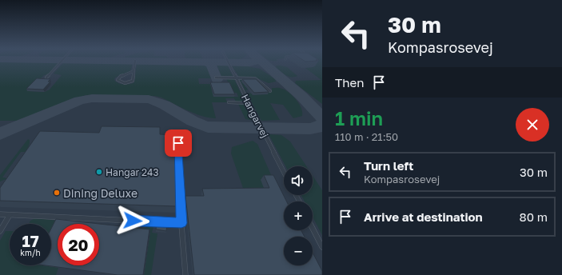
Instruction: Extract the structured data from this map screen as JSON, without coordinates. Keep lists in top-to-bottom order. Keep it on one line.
{"streets":{"lane":["Hangarvej"]},"places":["Hangar 243","Dining Deluxe"],"page":{"turn":["30 m","Kompasrosevej"],"then":"Then","heading":["1 min","110 m · 21:50"],"list":[{"name":"Turn left","note":"Kompasrosevej","value":"30 m"},{"name":"Arrive at destination","value":"80 m"}],"map_buttons":["+","−"],"speed":"17 km/h","limit":"20"}}
